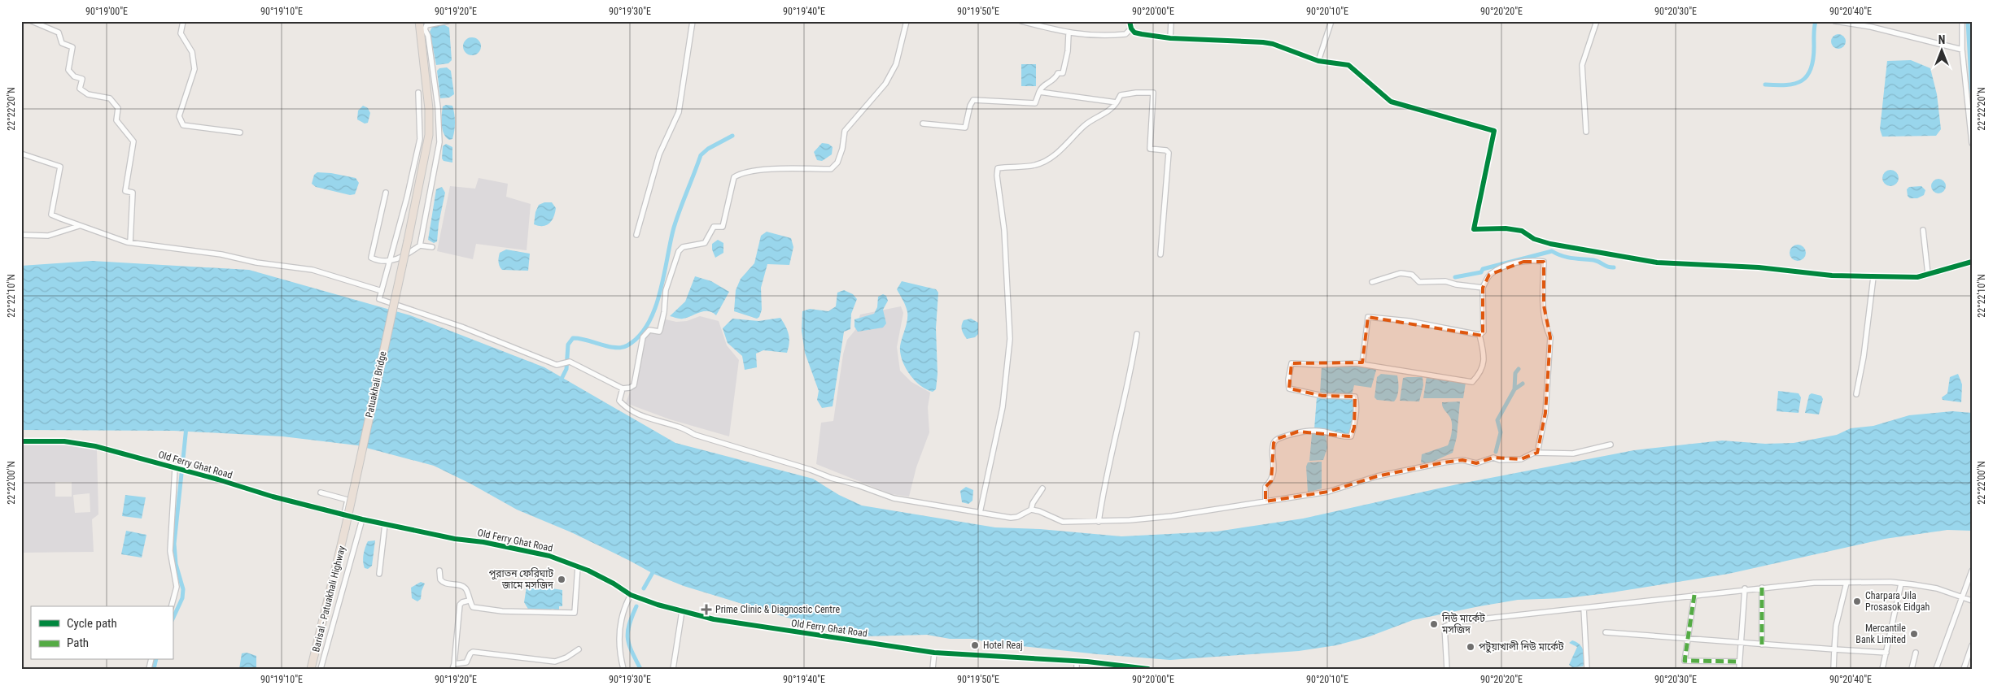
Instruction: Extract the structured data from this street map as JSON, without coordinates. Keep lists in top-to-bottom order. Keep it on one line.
{"streets":{"highway":["Patuakhali Bridge","Barisal - Patuakhali Highway"],"street":["Old Ferry Ghat Road"]},"crossings":[["Patuakhali Bridge","Barisal - Patuakhali Highway"]],"places":{"other":["পুরাতন ফেরিঘাট জামে মসজিদ","Charpara Jila Prosasok Eidgah","নিউ মার্কেট মসজিদ","Mercantile Bank Limited","Hotel Reaj","পটুয়াখালী নিউ মার্কেট"],"health":["Prime Clinic & Diagnostic Centre"]},"legend":["Cycle path","Path"],"north":"top","coordinates":["90°19'00\"E","90°19'10\"E","90°19'20\"E","90°19'30\"E","90°19'40\"E","90°19'50\"E","90°20'00\"E","90°20'10\"E","90°20'20\"E","90°20'30\"E","90°20'40\"E","22°22'20\"N","22°22'10\"N","22°22'00\"N"]}
